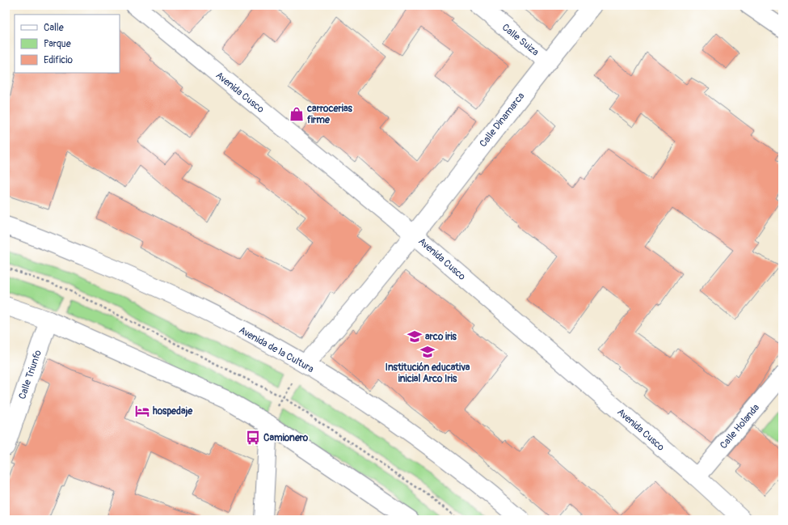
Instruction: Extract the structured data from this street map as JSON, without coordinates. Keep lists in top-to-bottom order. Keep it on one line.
{"streets":{"main road":["Calle Suiza","Avenida Cusco","Calle Dinamarca","Avenida de la Cultura","Calle Triunfo","Calle Holanda"]},"crossings":[["Calle Suiza","Calle Dinamarca"],["Avenida Cusco","Calle Dinamarca"],["Avenida Cusco","Calle Holanda"],["Calle Dinamarca","Avenida de la Cultura"]],"places":{"shop":["carrocerias firme"],"school or university":["arco iris","Institución educativa inicial Arco Iris"],"hotel":["hospedaje"],"bus stop":["Camionero"]},"legend":["Calle","Parque","Edificio"]}
